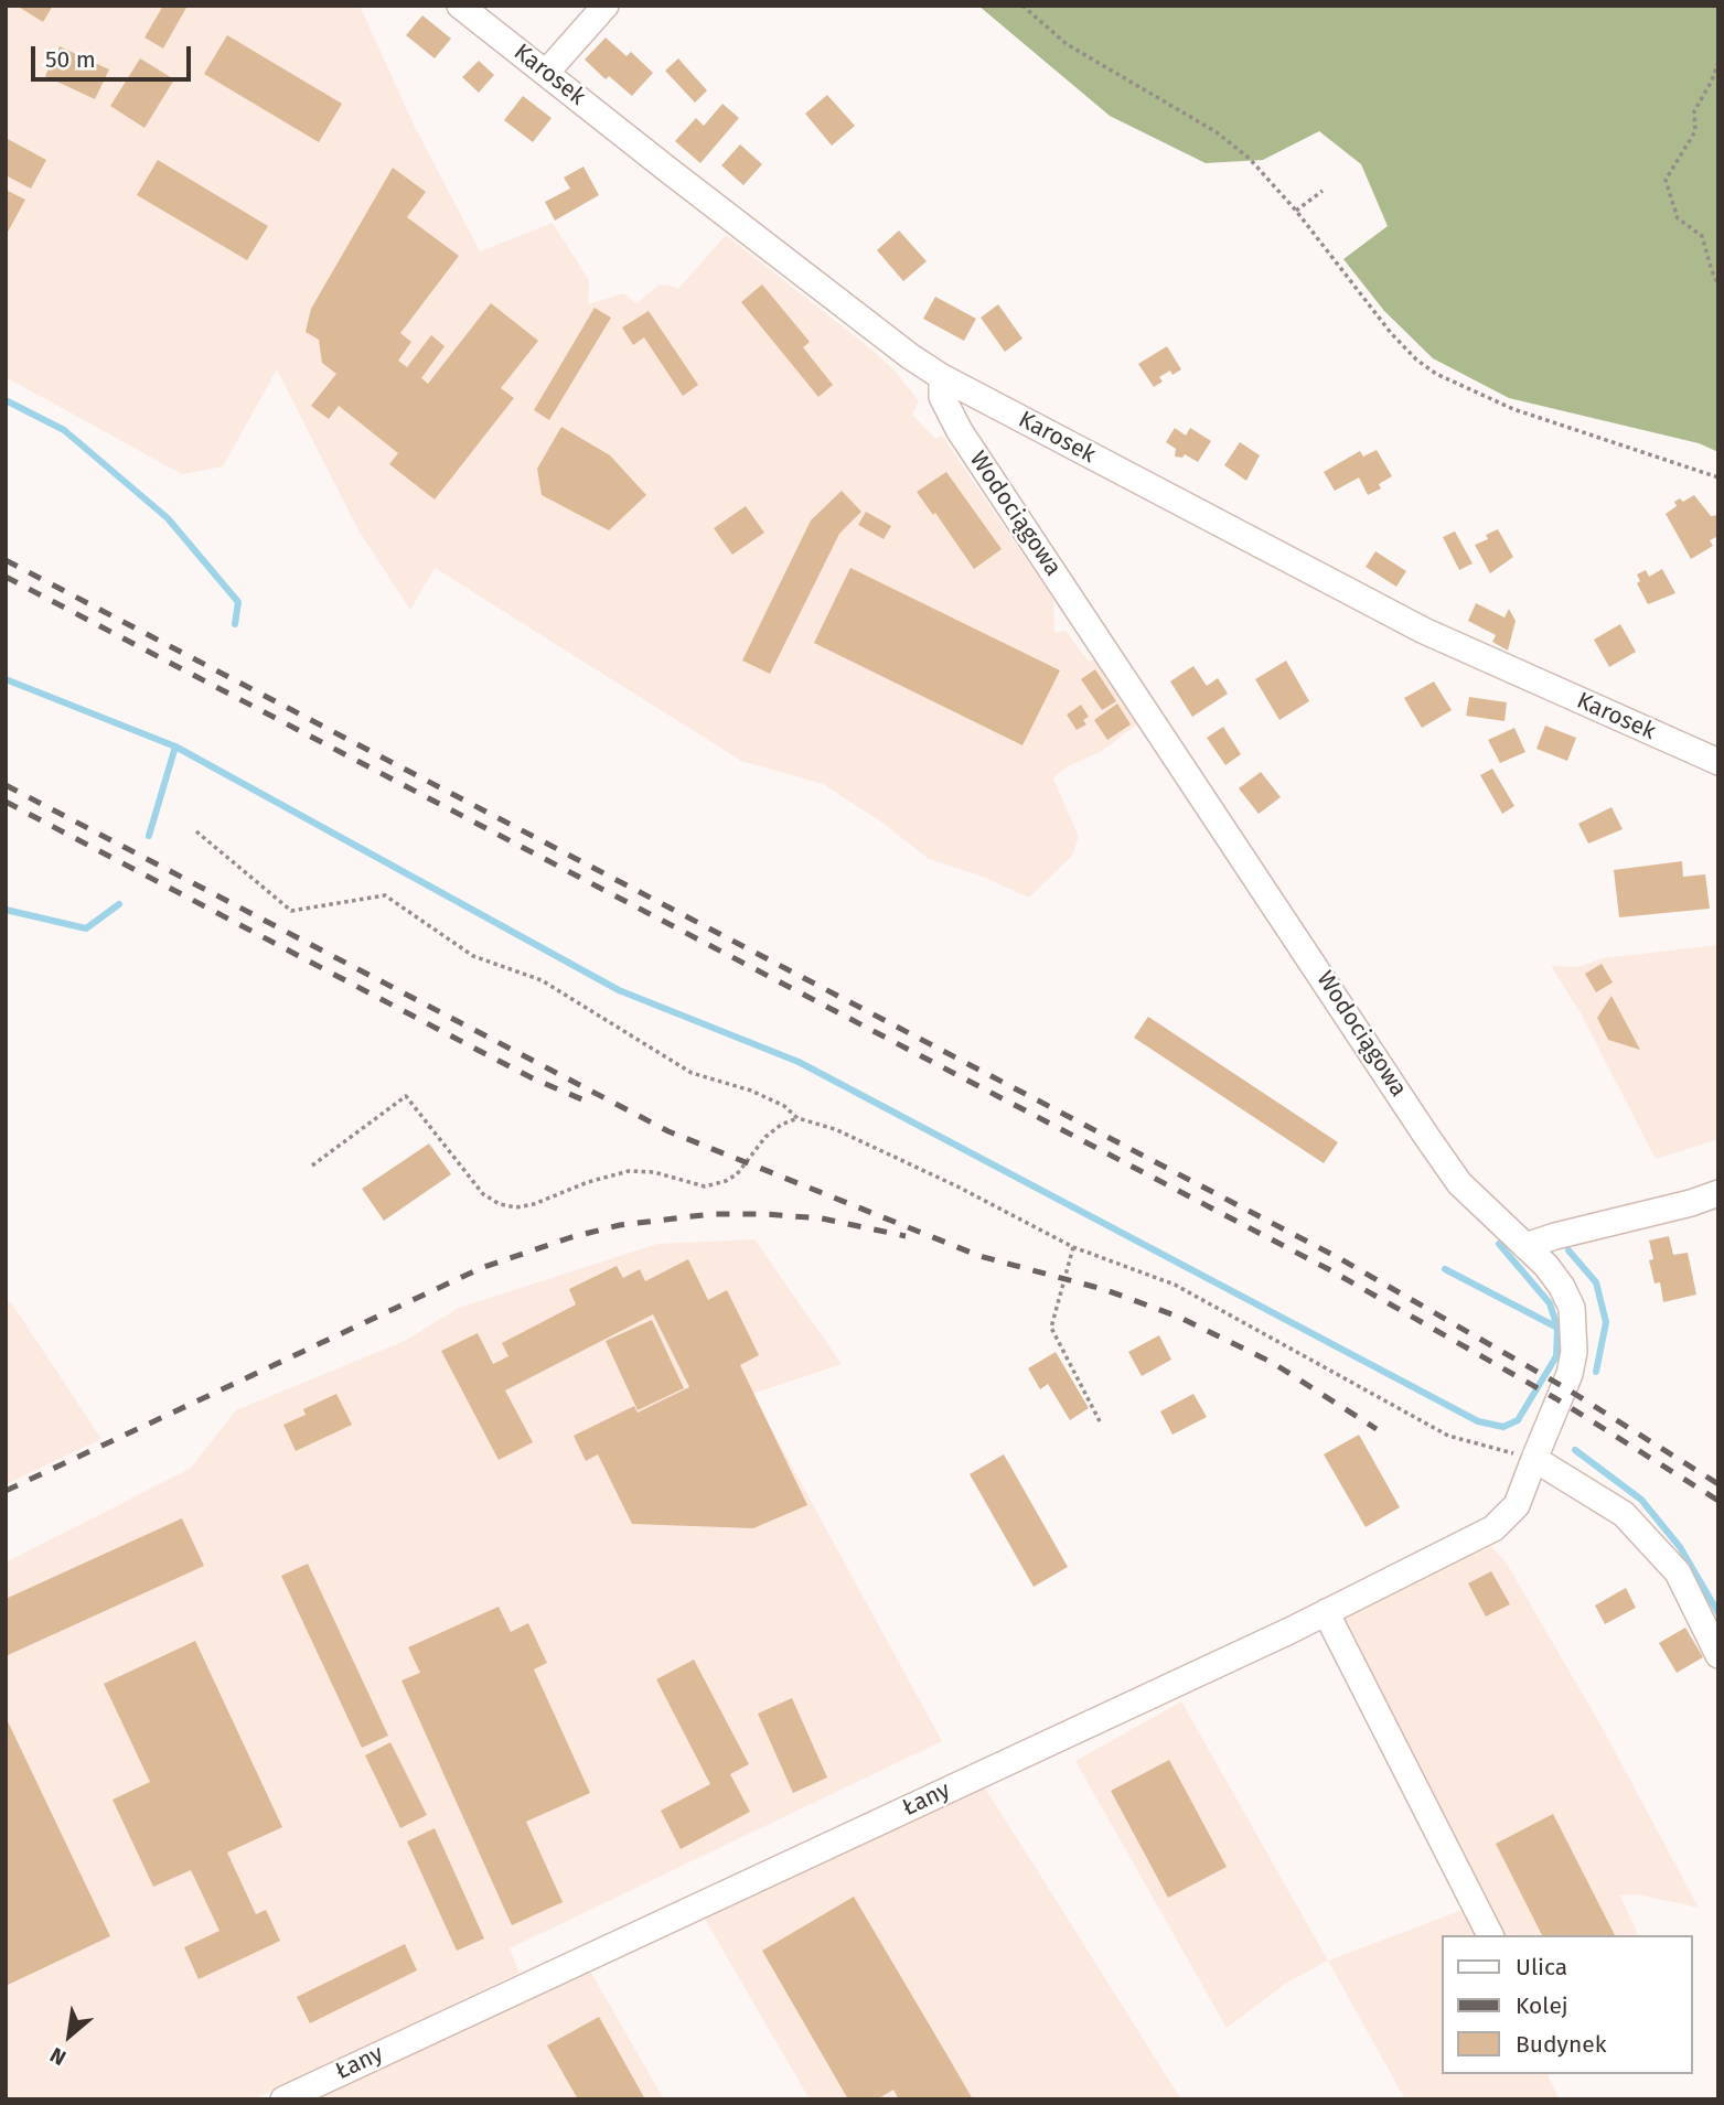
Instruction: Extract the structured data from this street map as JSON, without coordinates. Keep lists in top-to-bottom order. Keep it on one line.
{"streets":{"street":["Karosek","Wodociągowa","Łany"]},"crossings":[["Karosek","Wodociągowa"],["Wodociągowa","Łany"]],"legend":["Ulica","Kolej","Budynek"],"scale_bar":"50 m","north":"bottom left"}
